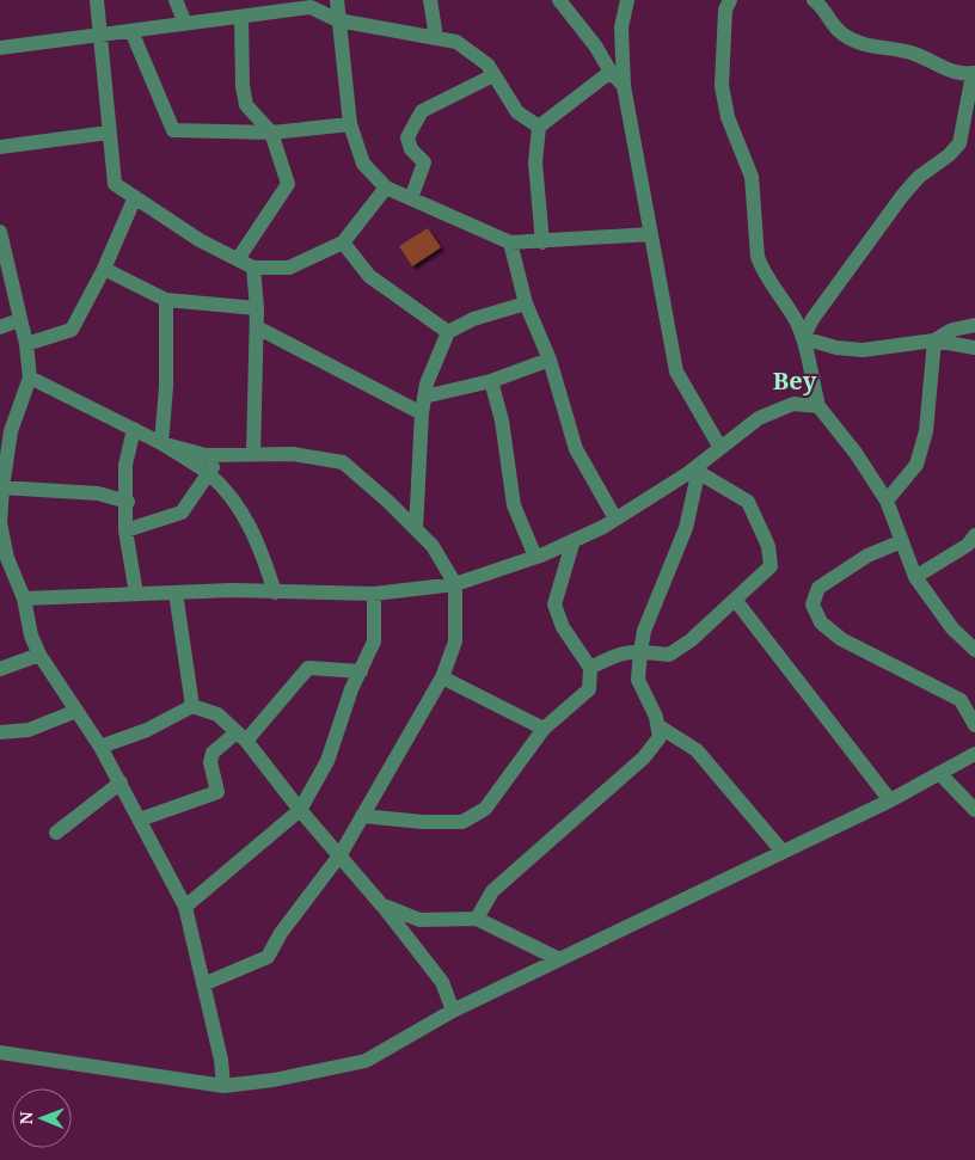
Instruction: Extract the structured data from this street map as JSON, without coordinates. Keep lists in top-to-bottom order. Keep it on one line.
{"districts":["Bey"],"north":"left"}
